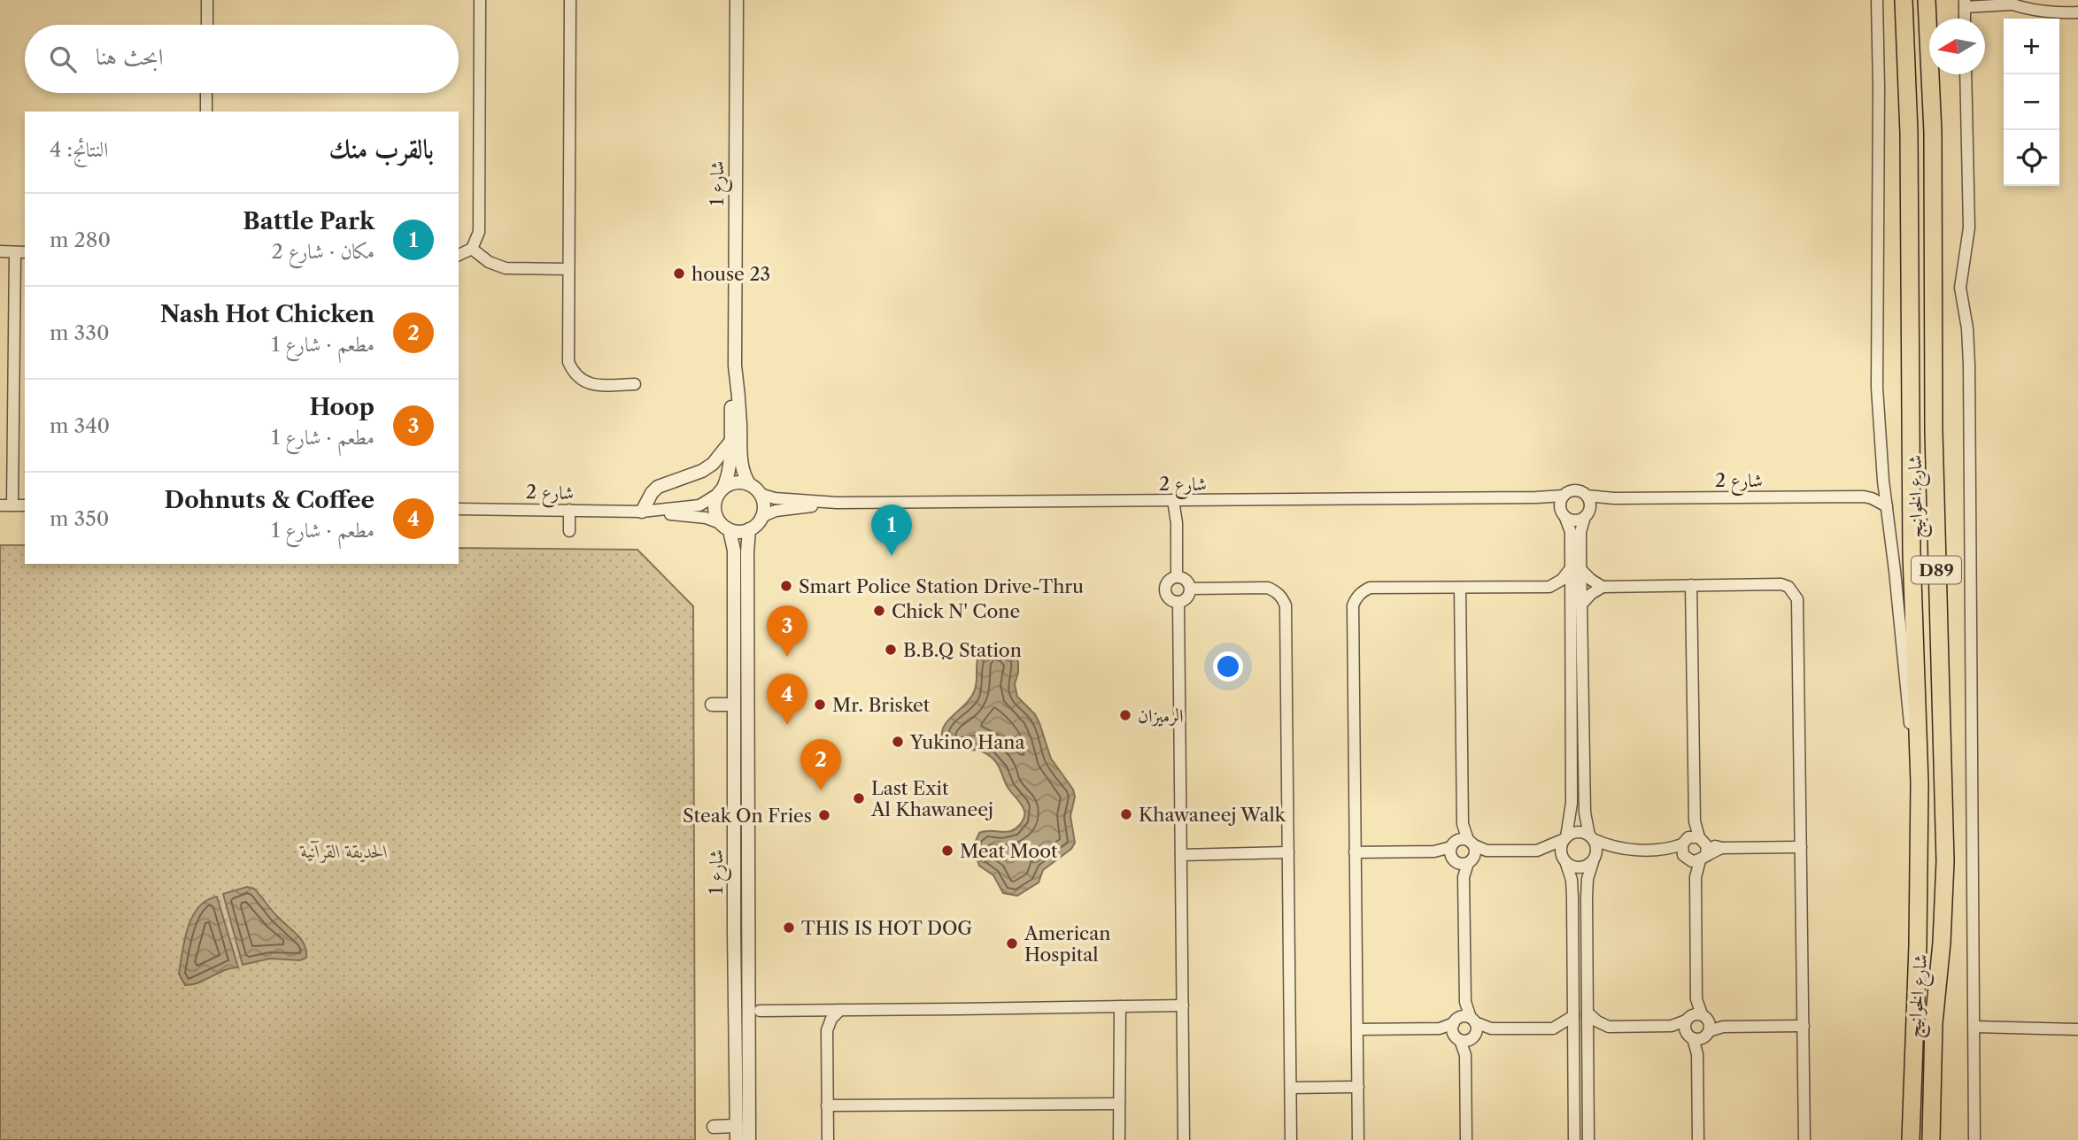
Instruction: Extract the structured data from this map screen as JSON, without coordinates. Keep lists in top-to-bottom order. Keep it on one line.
{"streets":{"highway":["شارع الخوانيج","D89"],"street":["شارع 1","شارع 2"]},"crossings":[["شارع 1","شارع 2"]],"parks":["الحديقة القرآنية"],"places":["house 23","Smart Police Station Drive-Thru","Chick N' Cone","B.B.Q Station","Mr. Brisket","الرميزان","Yukino Hana","Last Exit Al Khawaneej","Khawaneej Walk","Steak On Fries","Meat Moot","THIS IS HOT DOG","American Hospital"],"north":"left","page":{"map_buttons":["+","−"],"search":"ابحث هنا","heading":["بالقرب منك","النتائج: 4"],"list":[{"mark":"1","name":"Battle Park","note":"مكان · شارع 2","value":"280 m"},{"mark":"2","name":"Nash Hot Chicken","note":"مطعم · شارع 1","value":"330 m"},{"mark":"3","name":"Hoop","note":"مطعم · شارع 1","value":"340 m"},{"mark":"4","name":"Dohnuts & Coffee","note":"مطعم · شارع 1","value":"350 m"}],"pins":["1","3","4","2"]}}
